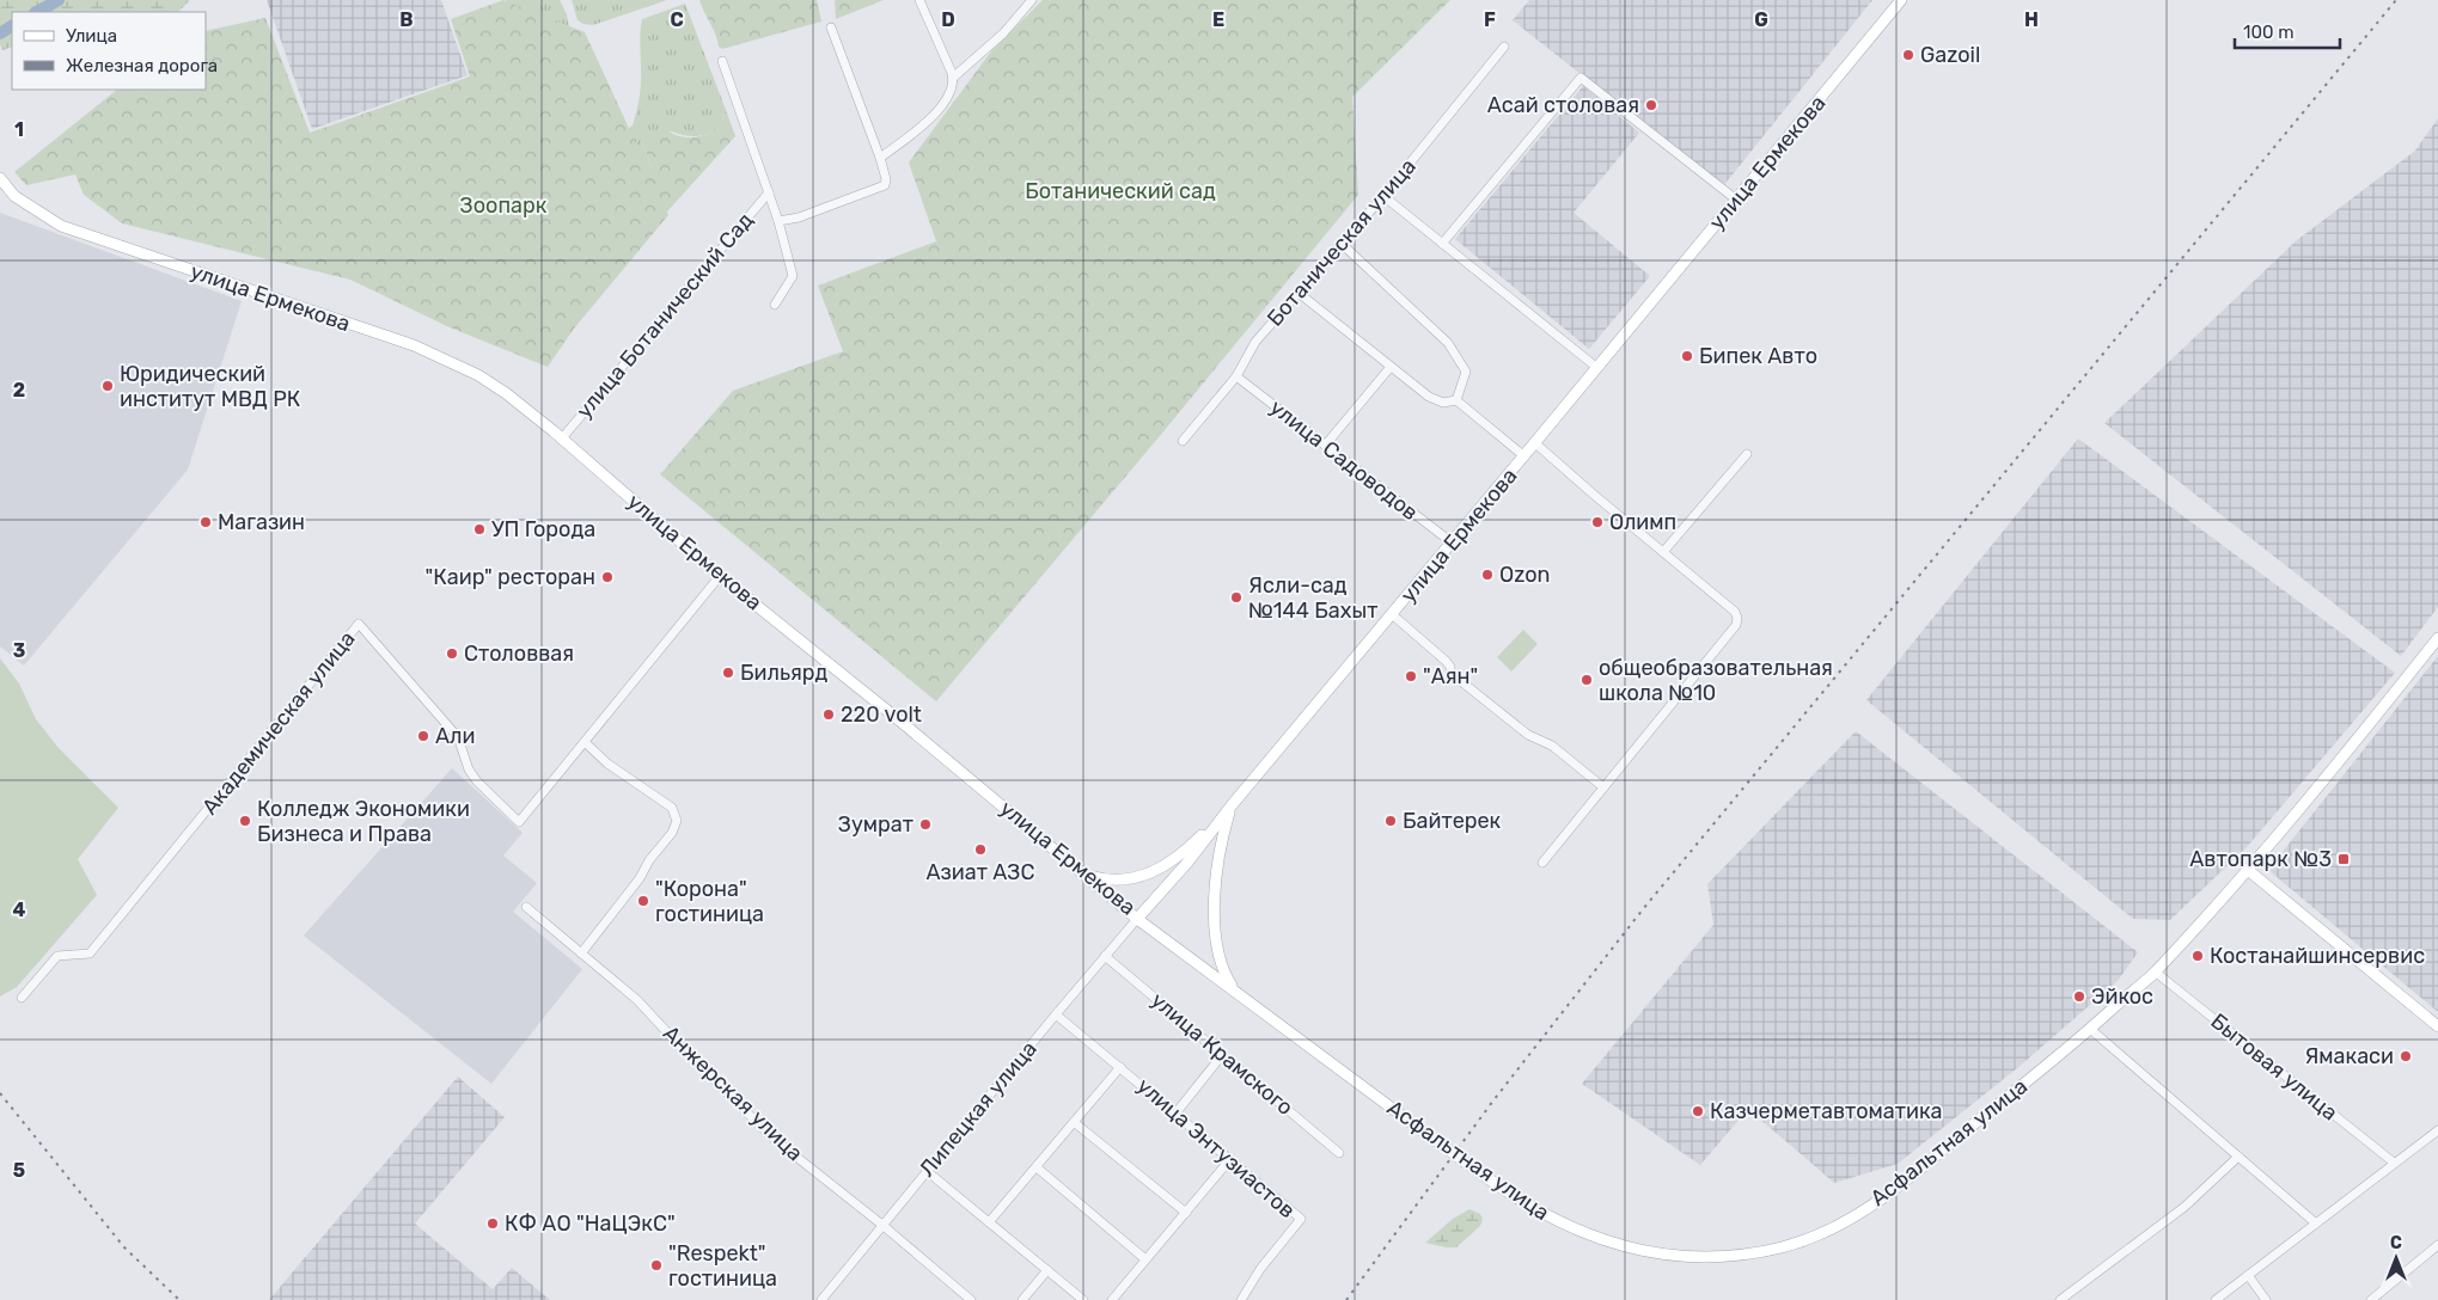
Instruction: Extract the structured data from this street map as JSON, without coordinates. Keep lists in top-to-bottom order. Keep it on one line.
{"streets":{"main road":["улица Ермекова","Асфальтная улица"],"street":["Ботаническая улица","улица Ботанический Сад","улица Садоводов","Академическая улица","улица Крамского","Бытовая улица","Анжерская улица","Липецкая улица","улица Энтузиастов"]},"crossings":[["улица Ермекова","улица Ботанический Сад"],["улица Ермекова","улица Садоводов"],["улица Ермекова","Липецкая улица"],["улица Ермекова","Асфальтная улица"],["Ботаническая улица","улица Садоводов"],["улица Крамского","Липецкая улица"],["Бытовая улица","Асфальтная улица"],["Анжерская улица","Липецкая улица"],["Липецкая улица","Асфальтная улица"],["Липецкая улица","улица Энтузиастов"]],"parks":["Ботанический сад","Зоопарк"],"places":{"other":["Gazoil","Асай столовая","Бипек Авто","Юридический институт МВД РК","Магазин","Олимп","УП Города","Ozon","\"Каир\" ресторан","Ясли-сад №144 Бахыт","Столоввая","Бильярд","\"Аян\"","общеобразовательная школа №10","220 volt","Али","Колледж Экономики Бизнеса и Права","Байтерек","Зумрат","Азиат АЗС","\"Корона\" гостиница","Костанайшинсервис","Эйкос","Ямакаси","Казчерметавтоматика","КФ АО \"НаЦЭкС\"","\"Respekt\" гостиница"],"transit":["Автопарк №3"]},"legend":["Улица","Железная дорога"],"scale_bar":"100 m","north":"top","grid":{"columns":["B","C","D","E","F","G","H"],"rows":["1","2","3","4","5"]}}
